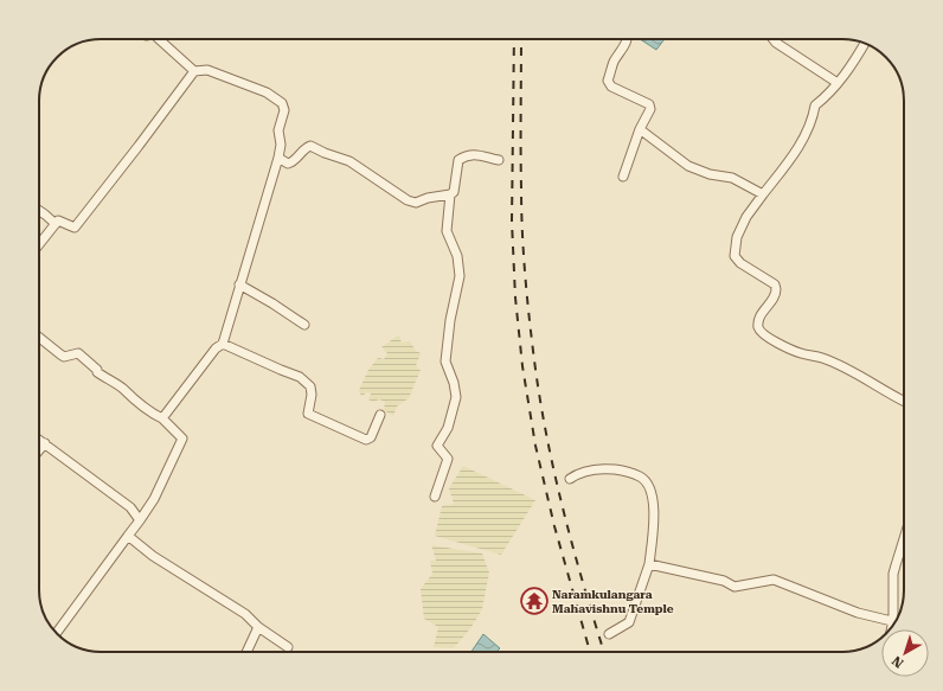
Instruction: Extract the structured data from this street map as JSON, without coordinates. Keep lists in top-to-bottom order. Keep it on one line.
{"places":{"temple":["Naramkulangara Mahavishnu Temple"]},"north":"bottom left"}
